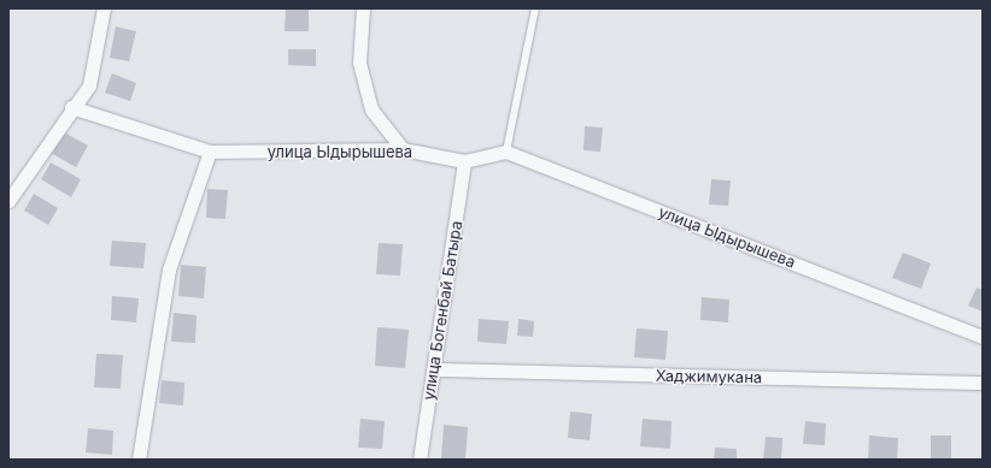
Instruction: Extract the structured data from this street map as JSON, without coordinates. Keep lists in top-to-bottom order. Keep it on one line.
{"streets":{"street":["улица Ыдырышева","улица Богенбай Батыра","Хаджимукана"]},"crossings":[["улица Ыдырышева","улица Богенбай Батыра"],["улица Богенбай Батыра","Хаджимукана"]]}
